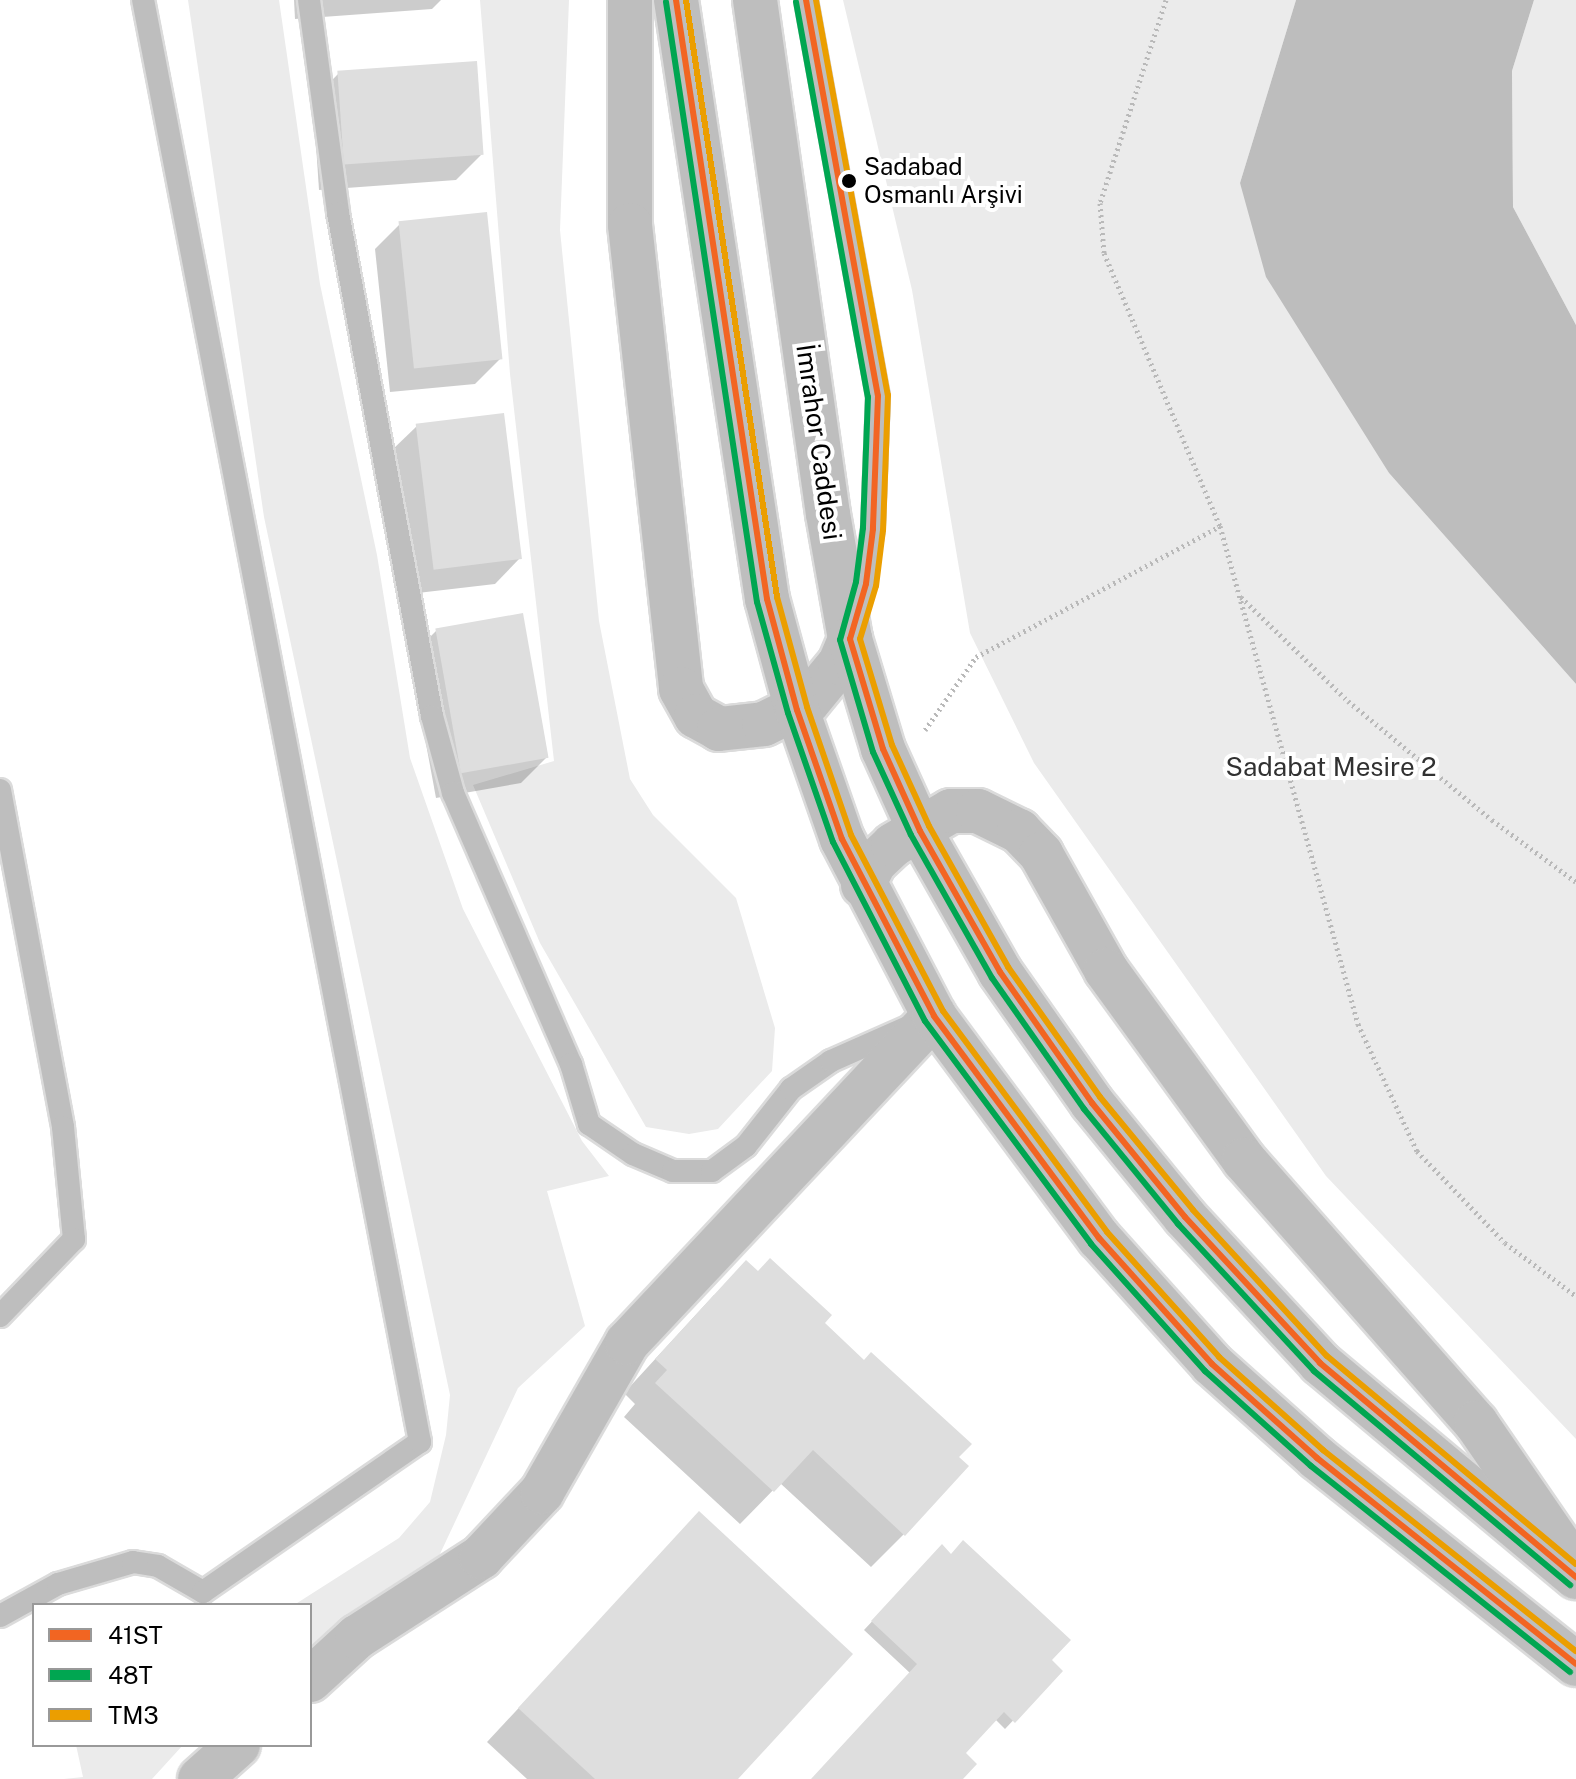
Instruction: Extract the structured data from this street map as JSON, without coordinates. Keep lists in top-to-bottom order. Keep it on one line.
{"streets":{"main road":["İmrahor Caddesi"]},"parks":["Sadabat Mesire 2"],"places":["Sadabad Osmanlı Arşivi"],"lines":["transit line 41ST","transit line TM3","transit line 48T"],"legend":["41ST","48T","TM3"]}
